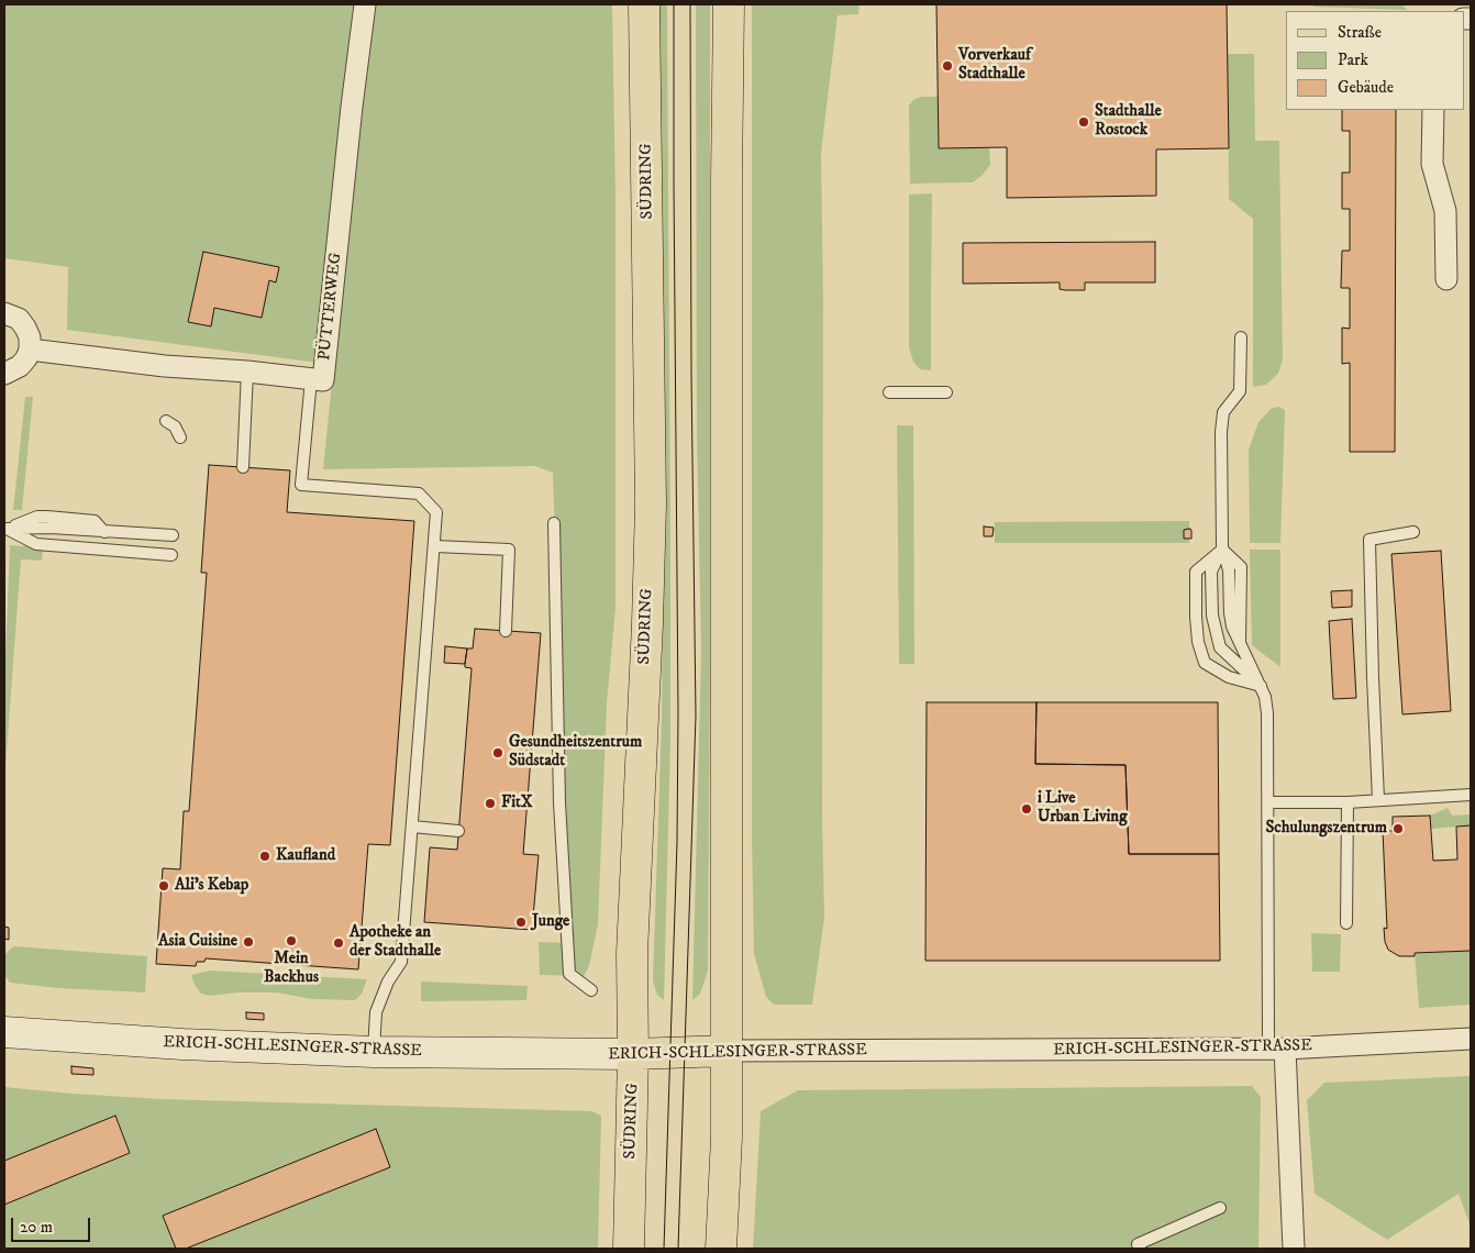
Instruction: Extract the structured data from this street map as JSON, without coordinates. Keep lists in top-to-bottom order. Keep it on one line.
{"streets":{"main road":["SÜDRING","ERICH-SCHLESINGER-STRASSE"],"street":["PÜTTERWEG"]},"crossings":[["SÜDRING","ERICH-SCHLESINGER-STRASSE"]],"places":["Vorverkauf Stadthalle","Stadthalle Rostock","Gesundheitszentrum Südstadt","FitX","i Live Urban Living","Schulungszentrum","Kaufland","Ali's Kebap","Junge","Mein Backhus","Asia Cuisine","Apotheke an der Stadthalle"],"legend":["Straße","Park","Gebäude"],"scale_bar":"20 m"}
